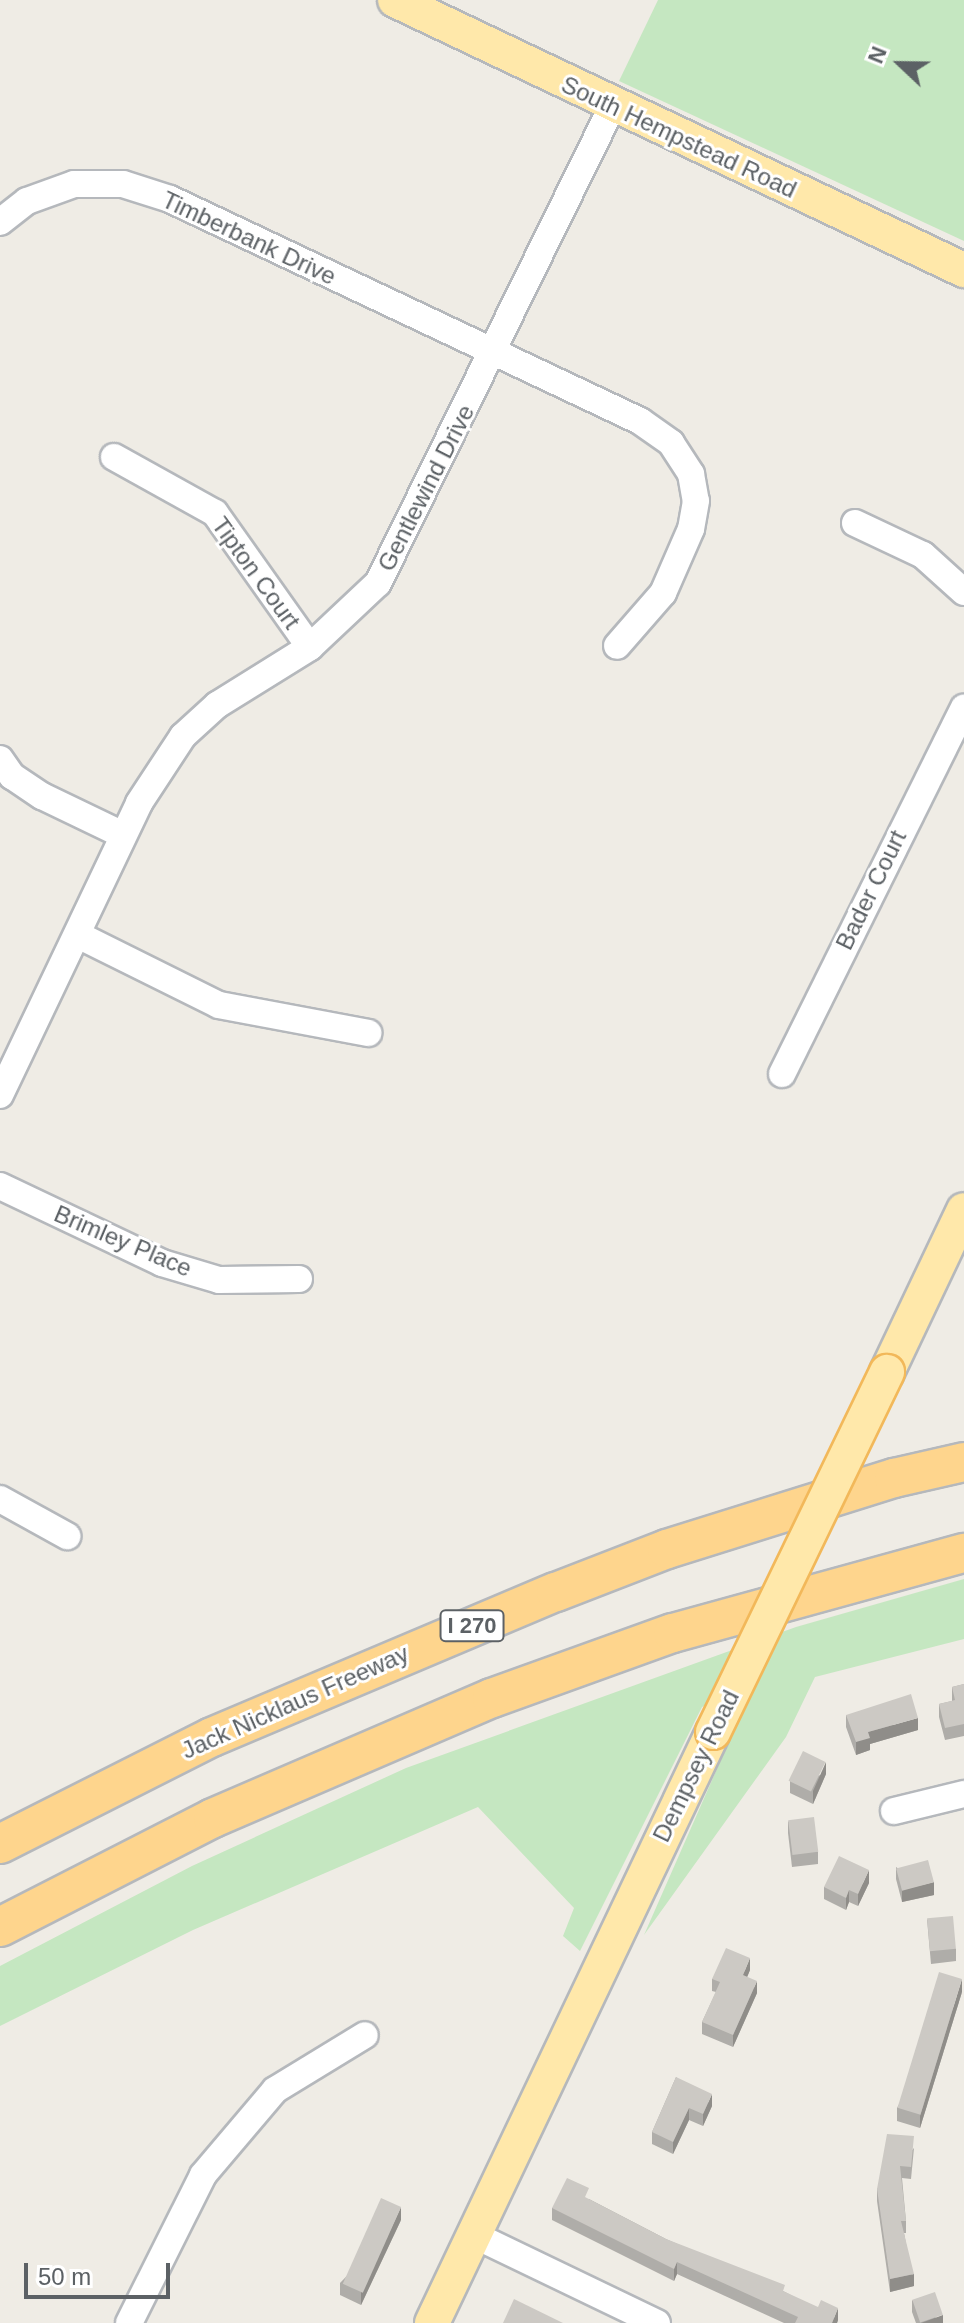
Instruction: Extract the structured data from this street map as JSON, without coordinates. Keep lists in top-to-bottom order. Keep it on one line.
{"streets":{"highway":["I 270","Jack Nicklaus Freeway"],"main road":["South Hempstead Road","Dempsey Road"],"street":["Timberbank Drive","Gentlewind Drive","Tipton Court","Bader Court","Brimley Place"]},"crossings":[["South Hempstead Road","Gentlewind Drive"],["Timberbank Drive","Gentlewind Drive"],["Gentlewind Drive","Tipton Court"]],"scale_bar":"50 m","north":"left"}
